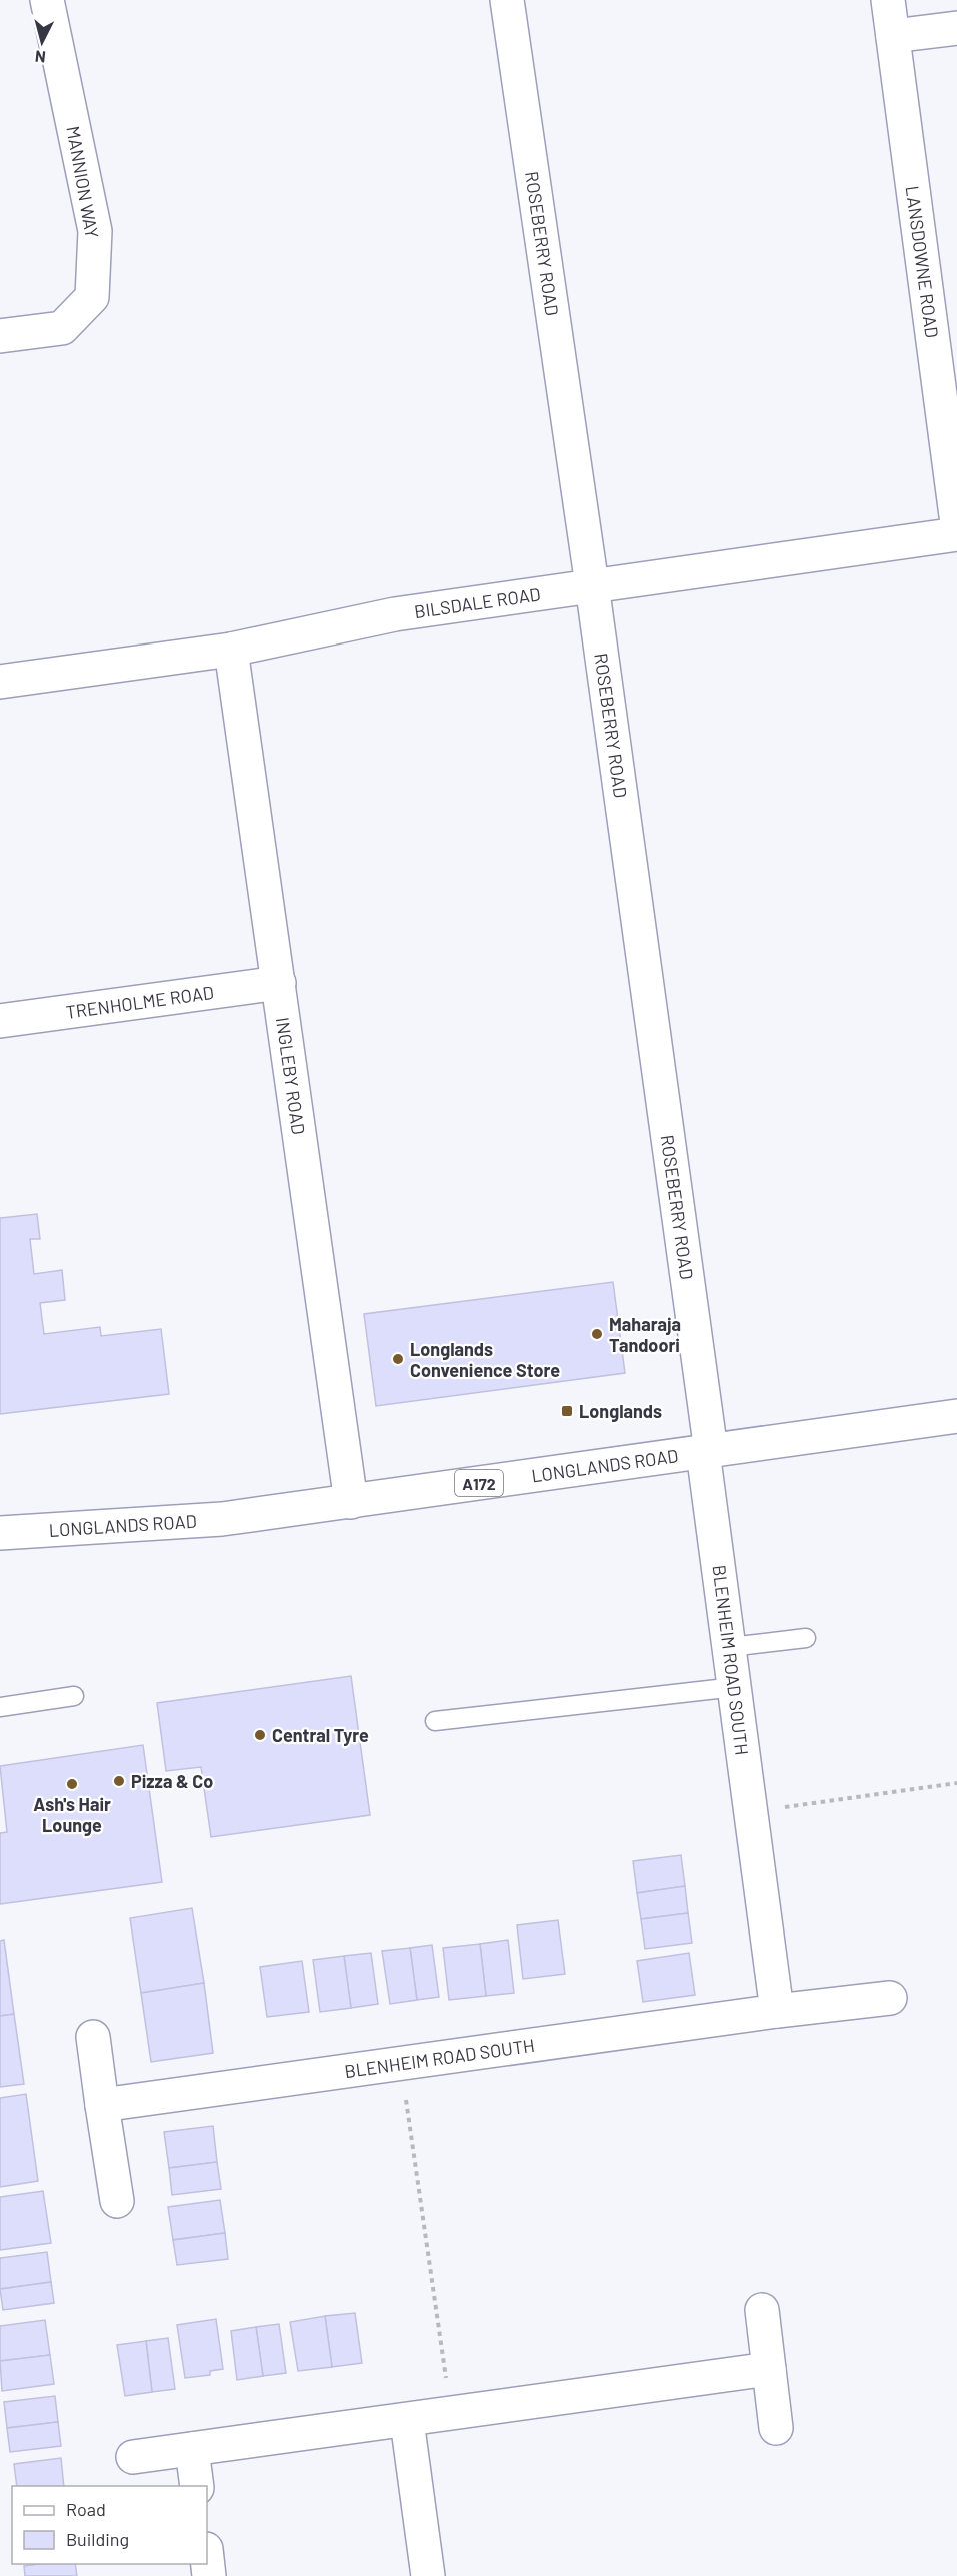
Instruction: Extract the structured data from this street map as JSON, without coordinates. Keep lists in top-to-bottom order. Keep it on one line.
{"streets":{"street":["MANNION WAY","ROSEBERRY ROAD","LANSDOWNE ROAD","BILSDALE ROAD","TRENHOLME ROAD","INGLEBY ROAD","LONGLANDS ROAD","A172","BLENHEIM ROAD SOUTH"]},"crossings":[["ROSEBERRY ROAD","BILSDALE ROAD"],["ROSEBERRY ROAD","LONGLANDS ROAD"],["ROSEBERRY ROAD","BLENHEIM ROAD SOUTH"],["BILSDALE ROAD","INGLEBY ROAD"],["TRENHOLME ROAD","INGLEBY ROAD"],["INGLEBY ROAD","LONGLANDS ROAD"],["LONGLANDS ROAD","BLENHEIM ROAD SOUTH"]],"places":{"other":["Maharaja Tandoori","Longlands Convenience Store","Central Tyre","Pizza & Co","Ash's Hair Lounge"],"transit":["Longlands"]},"legend":["Road","Building"],"north":"bottom"}
